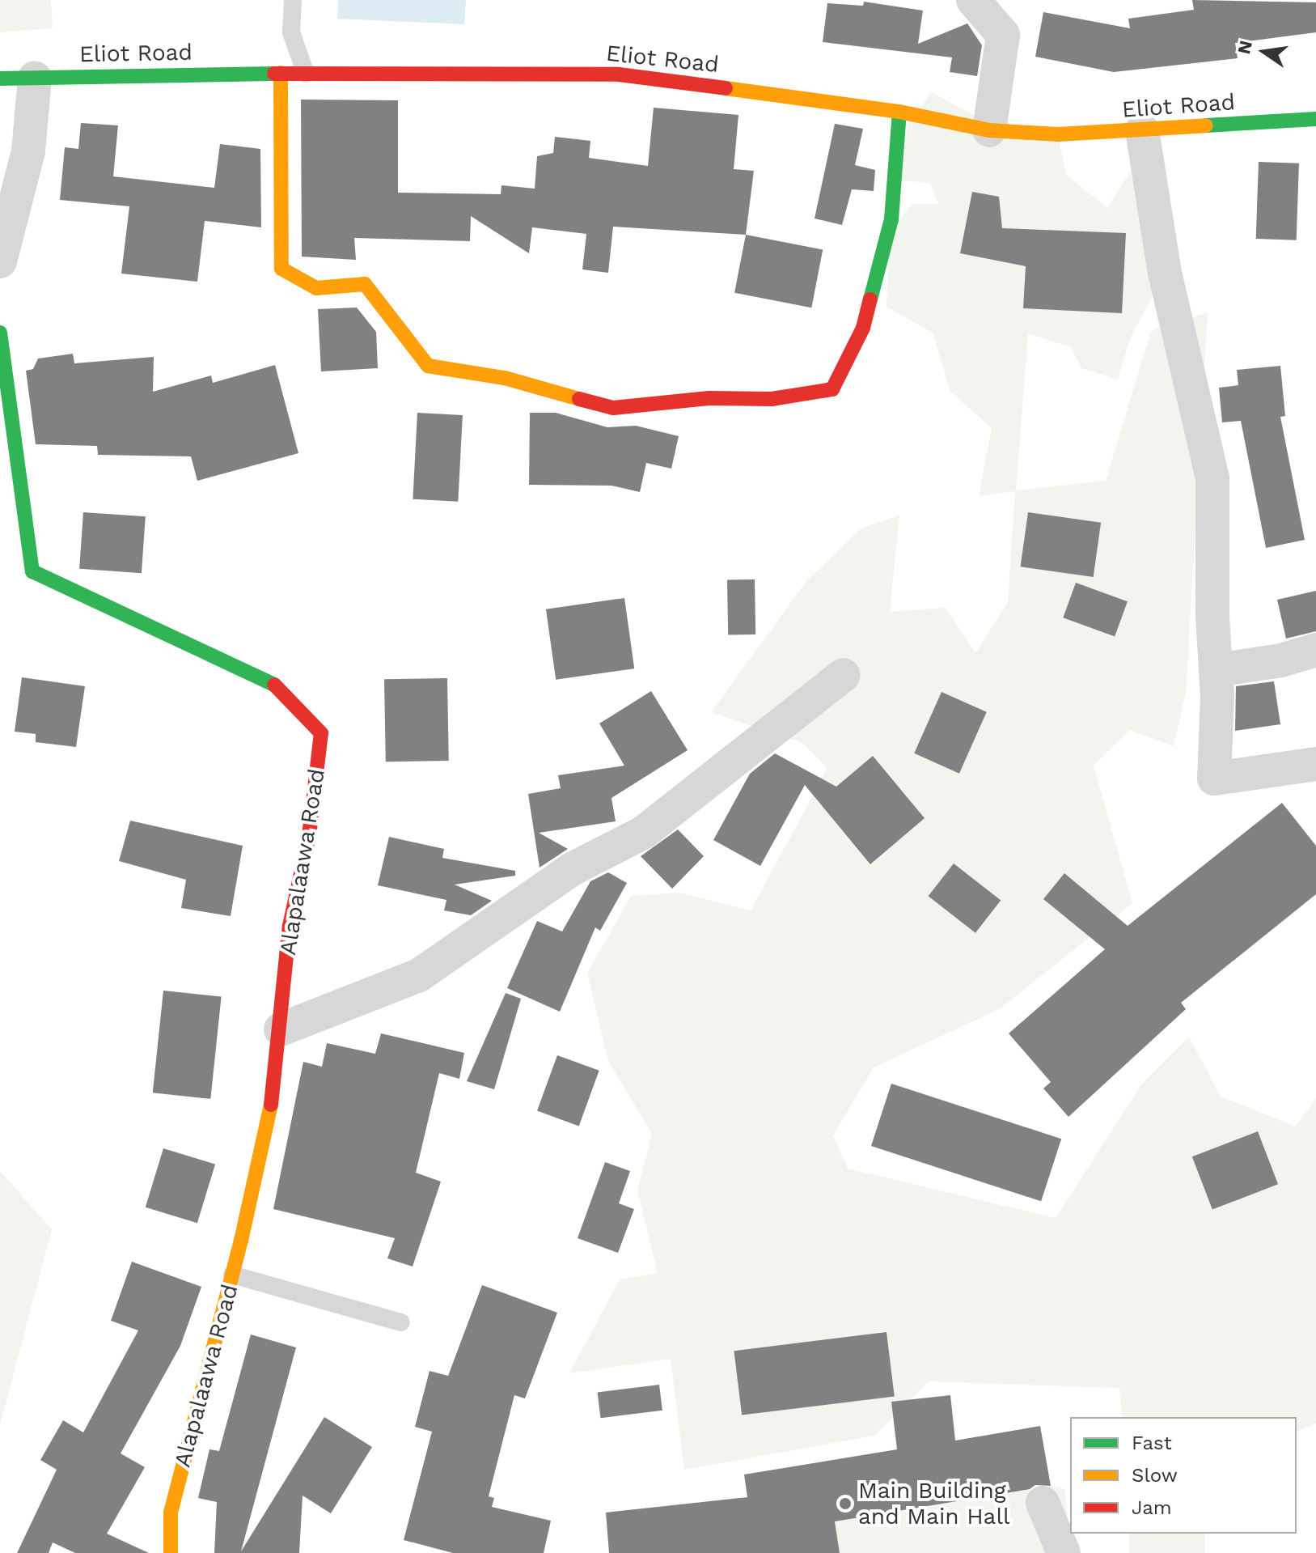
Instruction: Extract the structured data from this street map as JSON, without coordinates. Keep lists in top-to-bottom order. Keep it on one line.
{"streets":{"street":["Eliot Road","Alapalaawa Road"]},"places":["Main Building and Main Hall"],"legend":["Fast","Slow","Jam"],"north":"left"}
